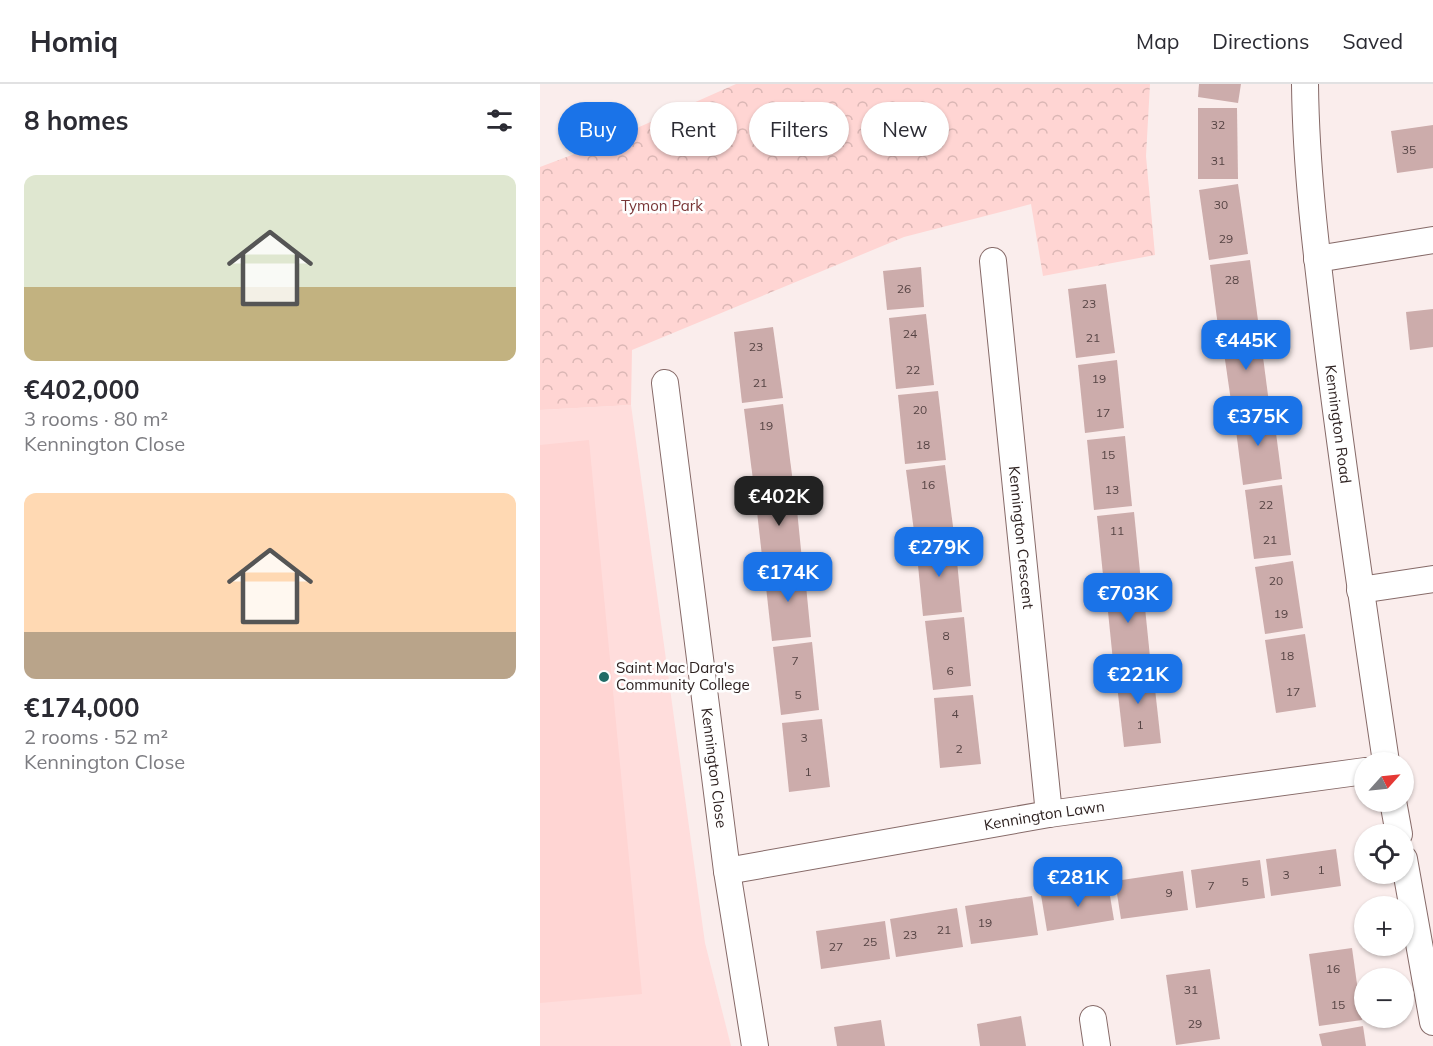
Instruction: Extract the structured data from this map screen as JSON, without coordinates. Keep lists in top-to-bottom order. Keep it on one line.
{"streets":{"street":["Kennington Road","Kennington Crescent","Kennington Close","Kennington Lawn"]},"crossings":[["Kennington Crescent","Kennington Lawn"],["Kennington Close","Kennington Lawn"]],"parks":["Tymon Park"],"places":["Saint Mac Dara's Community College"],"house_numbers":["32","35","31","30","29","28","26","23","24","21","23","22","19","21","20","17","19","18","15","16","13","22","11","21","20","19","8","18","7","6","17","5","4","1","3","2","1","1","3","5","7","9","19","21","23","25","27","16","31","15","29"],"north":"top right","page":{"header":"Homiq","nav":["Map","Directions","Saved"],"heading":"8 homes","chip":["Buy","Rent","Filters","New"],"list":[{"name":"€402,000","note":"3 rooms · 80 m² · Kennington Close"},{"name":"€174,000","note":"2 rooms · 52 m² · Kennington Close"}],"price":["€445K","€375K","€402K","€279K","€174K","€703K","€221K","€281K"],"map_buttons":["+","−"]}}
